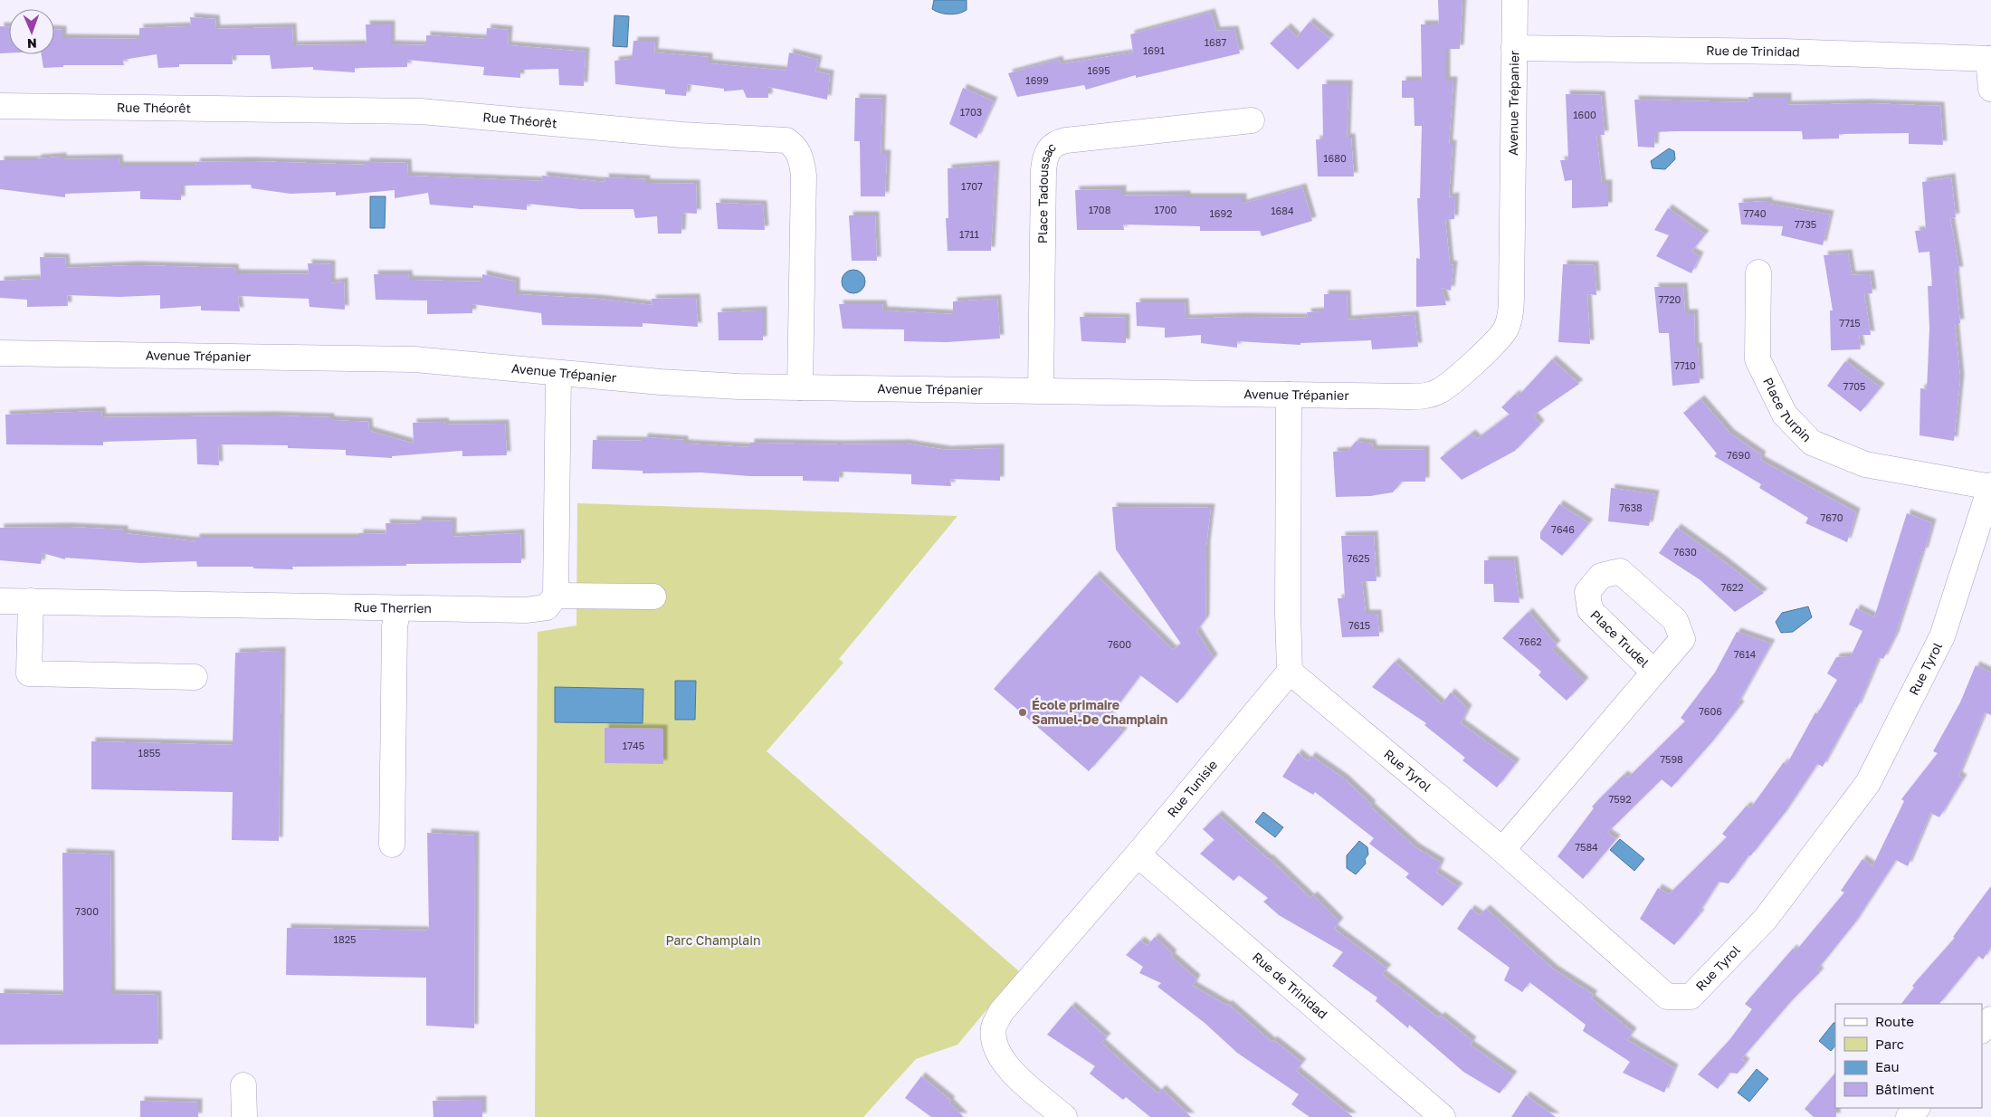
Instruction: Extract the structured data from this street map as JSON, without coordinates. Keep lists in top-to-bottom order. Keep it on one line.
{"streets":{"street":["Rue de Trinidad","Avenue Trépanier","Rue Théorêt","Place Tadoussac","Place Turpin","Rue Therrien","Place Trudel","Rue Tyrol","Rue Tunisie"]},"crossings":[["Rue de Trinidad","Avenue Trépanier"],["Rue de Trinidad","Rue Tunisie"],["Avenue Trépanier","Rue Théorêt"],["Avenue Trépanier","Place Tadoussac"],["Place Turpin","Rue Tyrol"],["Place Trudel","Rue Tyrol"],["Rue Tyrol","Rue Tunisie"]],"parks":["Parc Champlain"],"places":["École primaire Samuel-De Champlain"],"house_numbers":["1687","1691","1695","1699","1703","1600","1680","1707","1708","1700","1684","1692","7740","7735","1711","7720","7715","7710","7705","7690","7638","7670","7646","7630","7625","7622","7615","7662","7600","7614","7606","1745","1855","7598","7592","7584","7300","1825"],"legend":["Route","Parc","Eau","Bâtiment"],"north":"bottom"}
